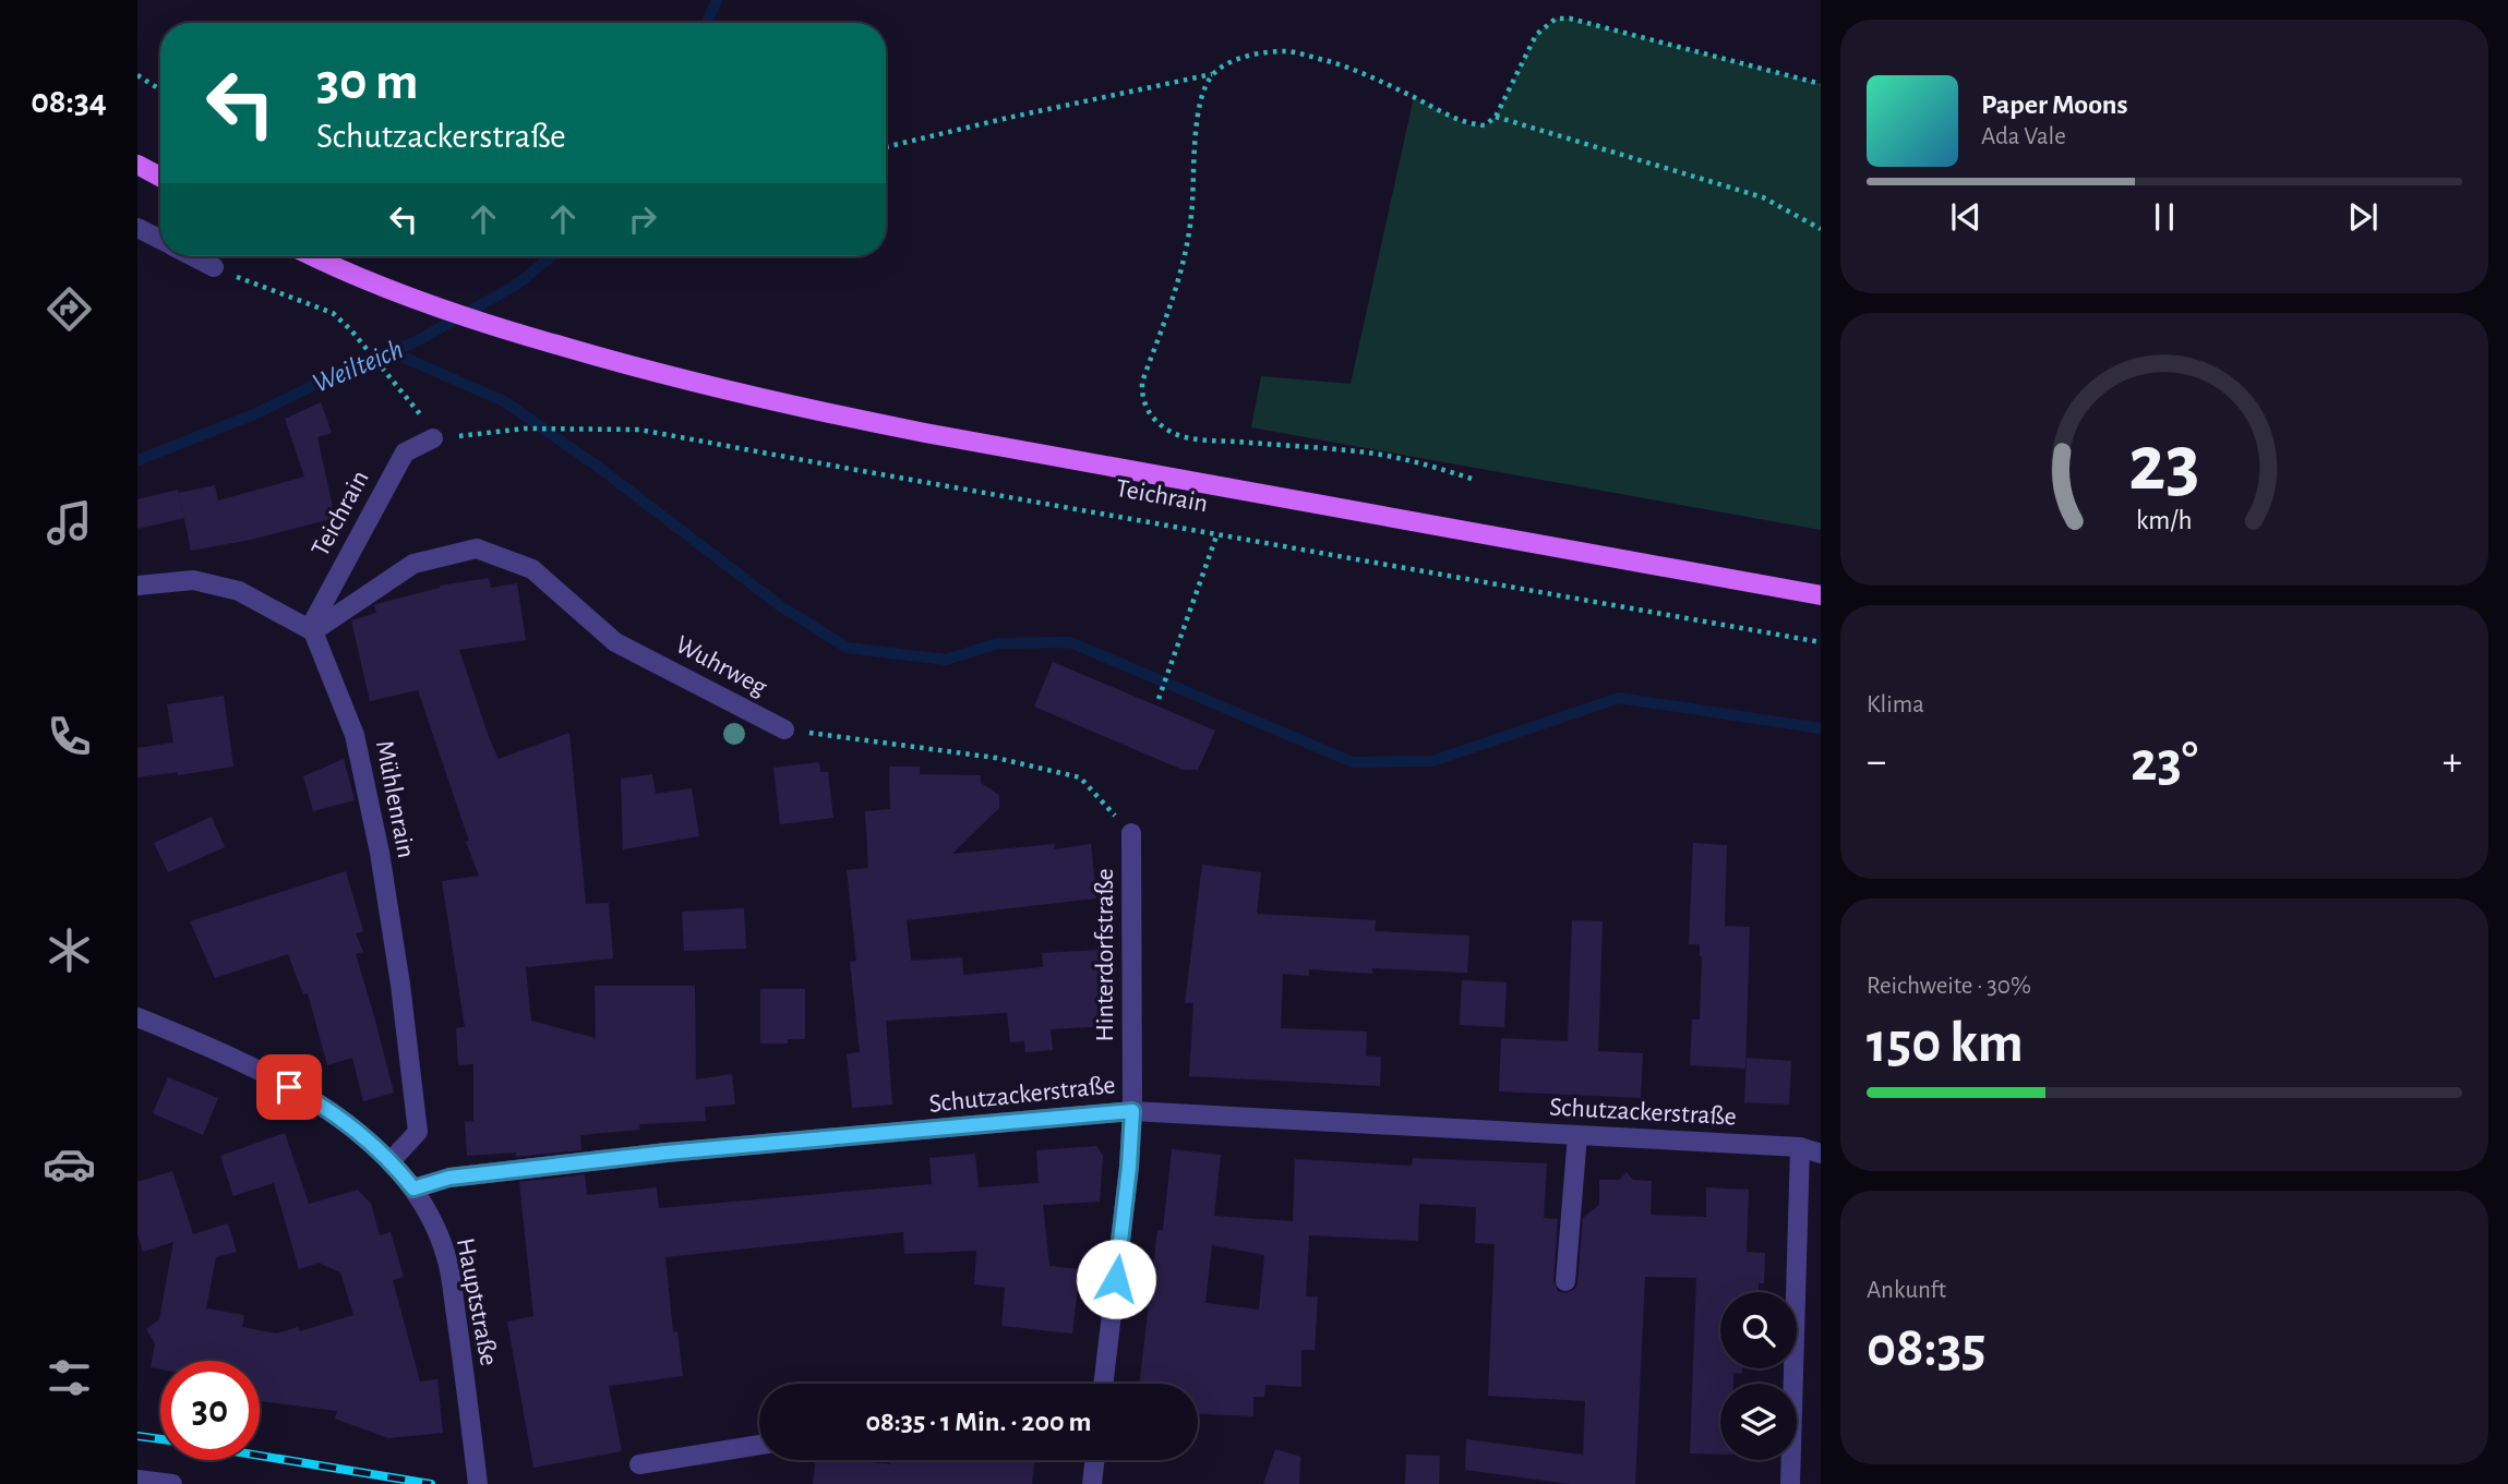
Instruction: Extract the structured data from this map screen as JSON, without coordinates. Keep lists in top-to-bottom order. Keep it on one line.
{"streets":{"street":["Teichrain","Wuhrweg","Mühlenrain","Hinterdorfstraße","Schutzackerstraße","Hauptstraße"]},"crossings":[["Teichrain","Wuhrweg"],["Teichrain","Mühlenrain"],["Wuhrweg","Mühlenrain"],["Wuhrweg","Hinterdorfstraße"],["Mühlenrain","Hauptstraße"],["Hinterdorfstraße","Schutzackerstraße"],["Schutzackerstraße","Hauptstraße"]],"water":["Weilteich"],"page":{"tabs":"08:34","turn":["30 m","Schutzackerstraße"],"song":["Paper Moons","Ada Vale"],"tile":["Klima",["Reichweite · 30%","150 km"],["Ankunft","08:35"]],"heat":["−","23°","+"],"limit":"30","trip":"08:35 · 1 Min. · 200 m","gauge":["23","km/h"]}}
